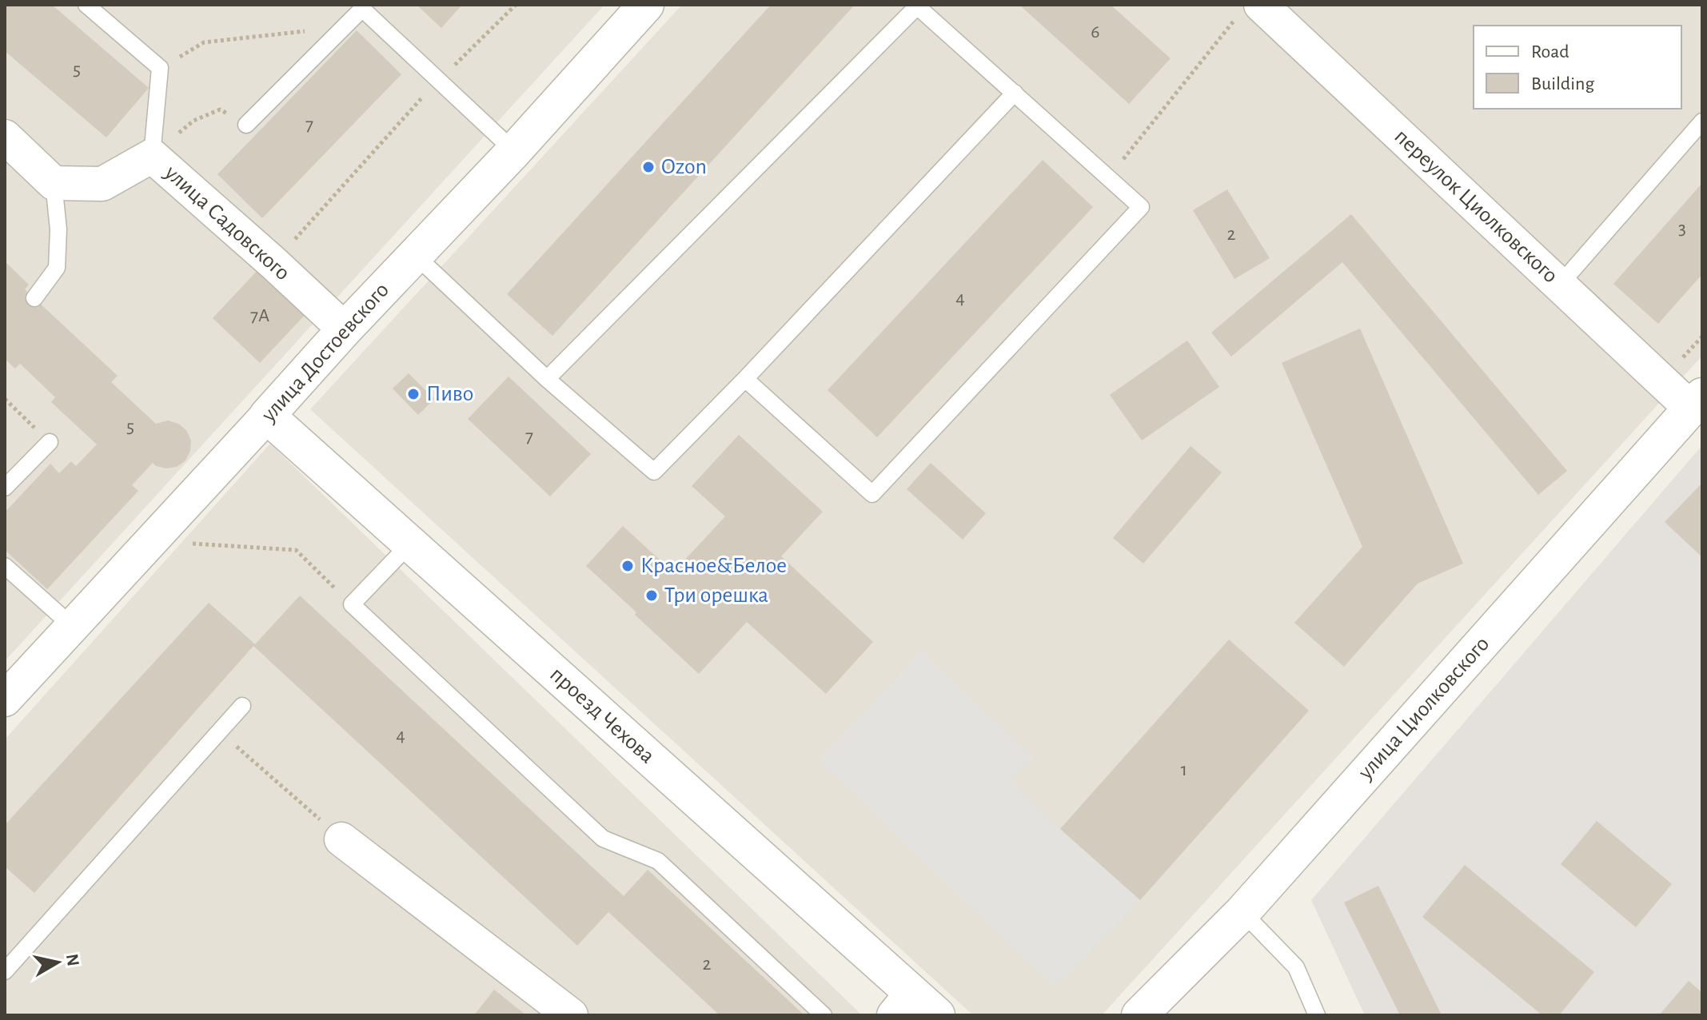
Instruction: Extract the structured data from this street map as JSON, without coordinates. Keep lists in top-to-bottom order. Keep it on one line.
{"streets":{"street":["переулок Циолковского","улица Садовского","улица Достоевского","улица Циолковского","проезд Чехова"]},"crossings":[["переулок Циолковского","улица Циолковского"],["улица Садовского","улица Достоевского"],["улица Достоевского","проезд Чехова"]],"places":["Ozon","Пиво","Красное&Белое","Три орешка"],"house_numbers":["6","5","7","3","2","4","7А","5","7","4","1","2"],"legend":["Road","Building"],"north":"right"}
